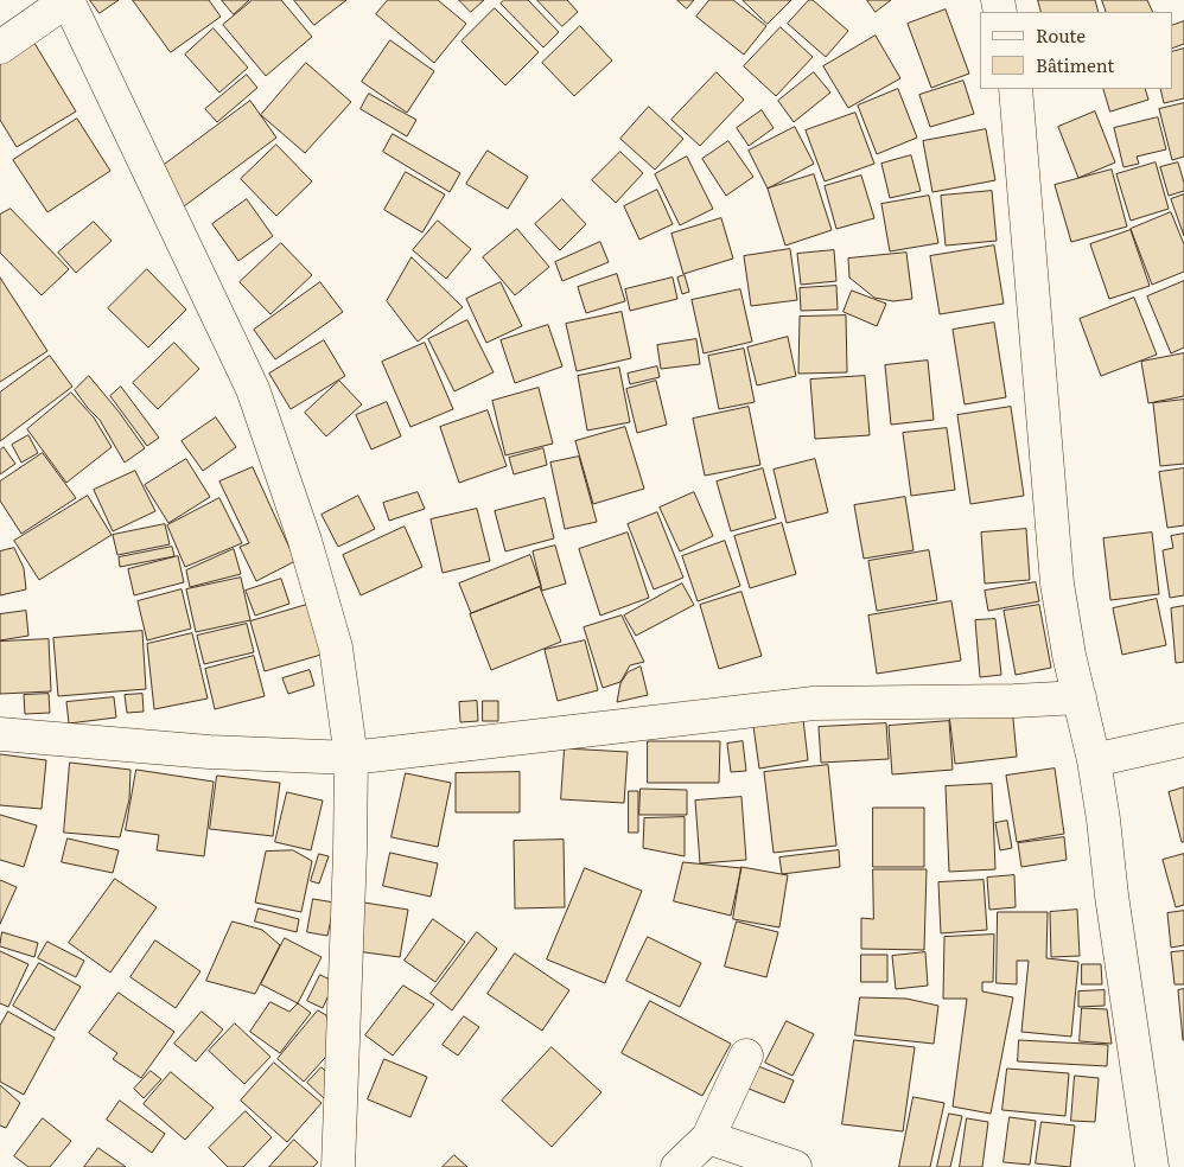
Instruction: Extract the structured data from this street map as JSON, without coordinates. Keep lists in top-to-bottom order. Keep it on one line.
{"legend":["Route","Bâtiment"]}
